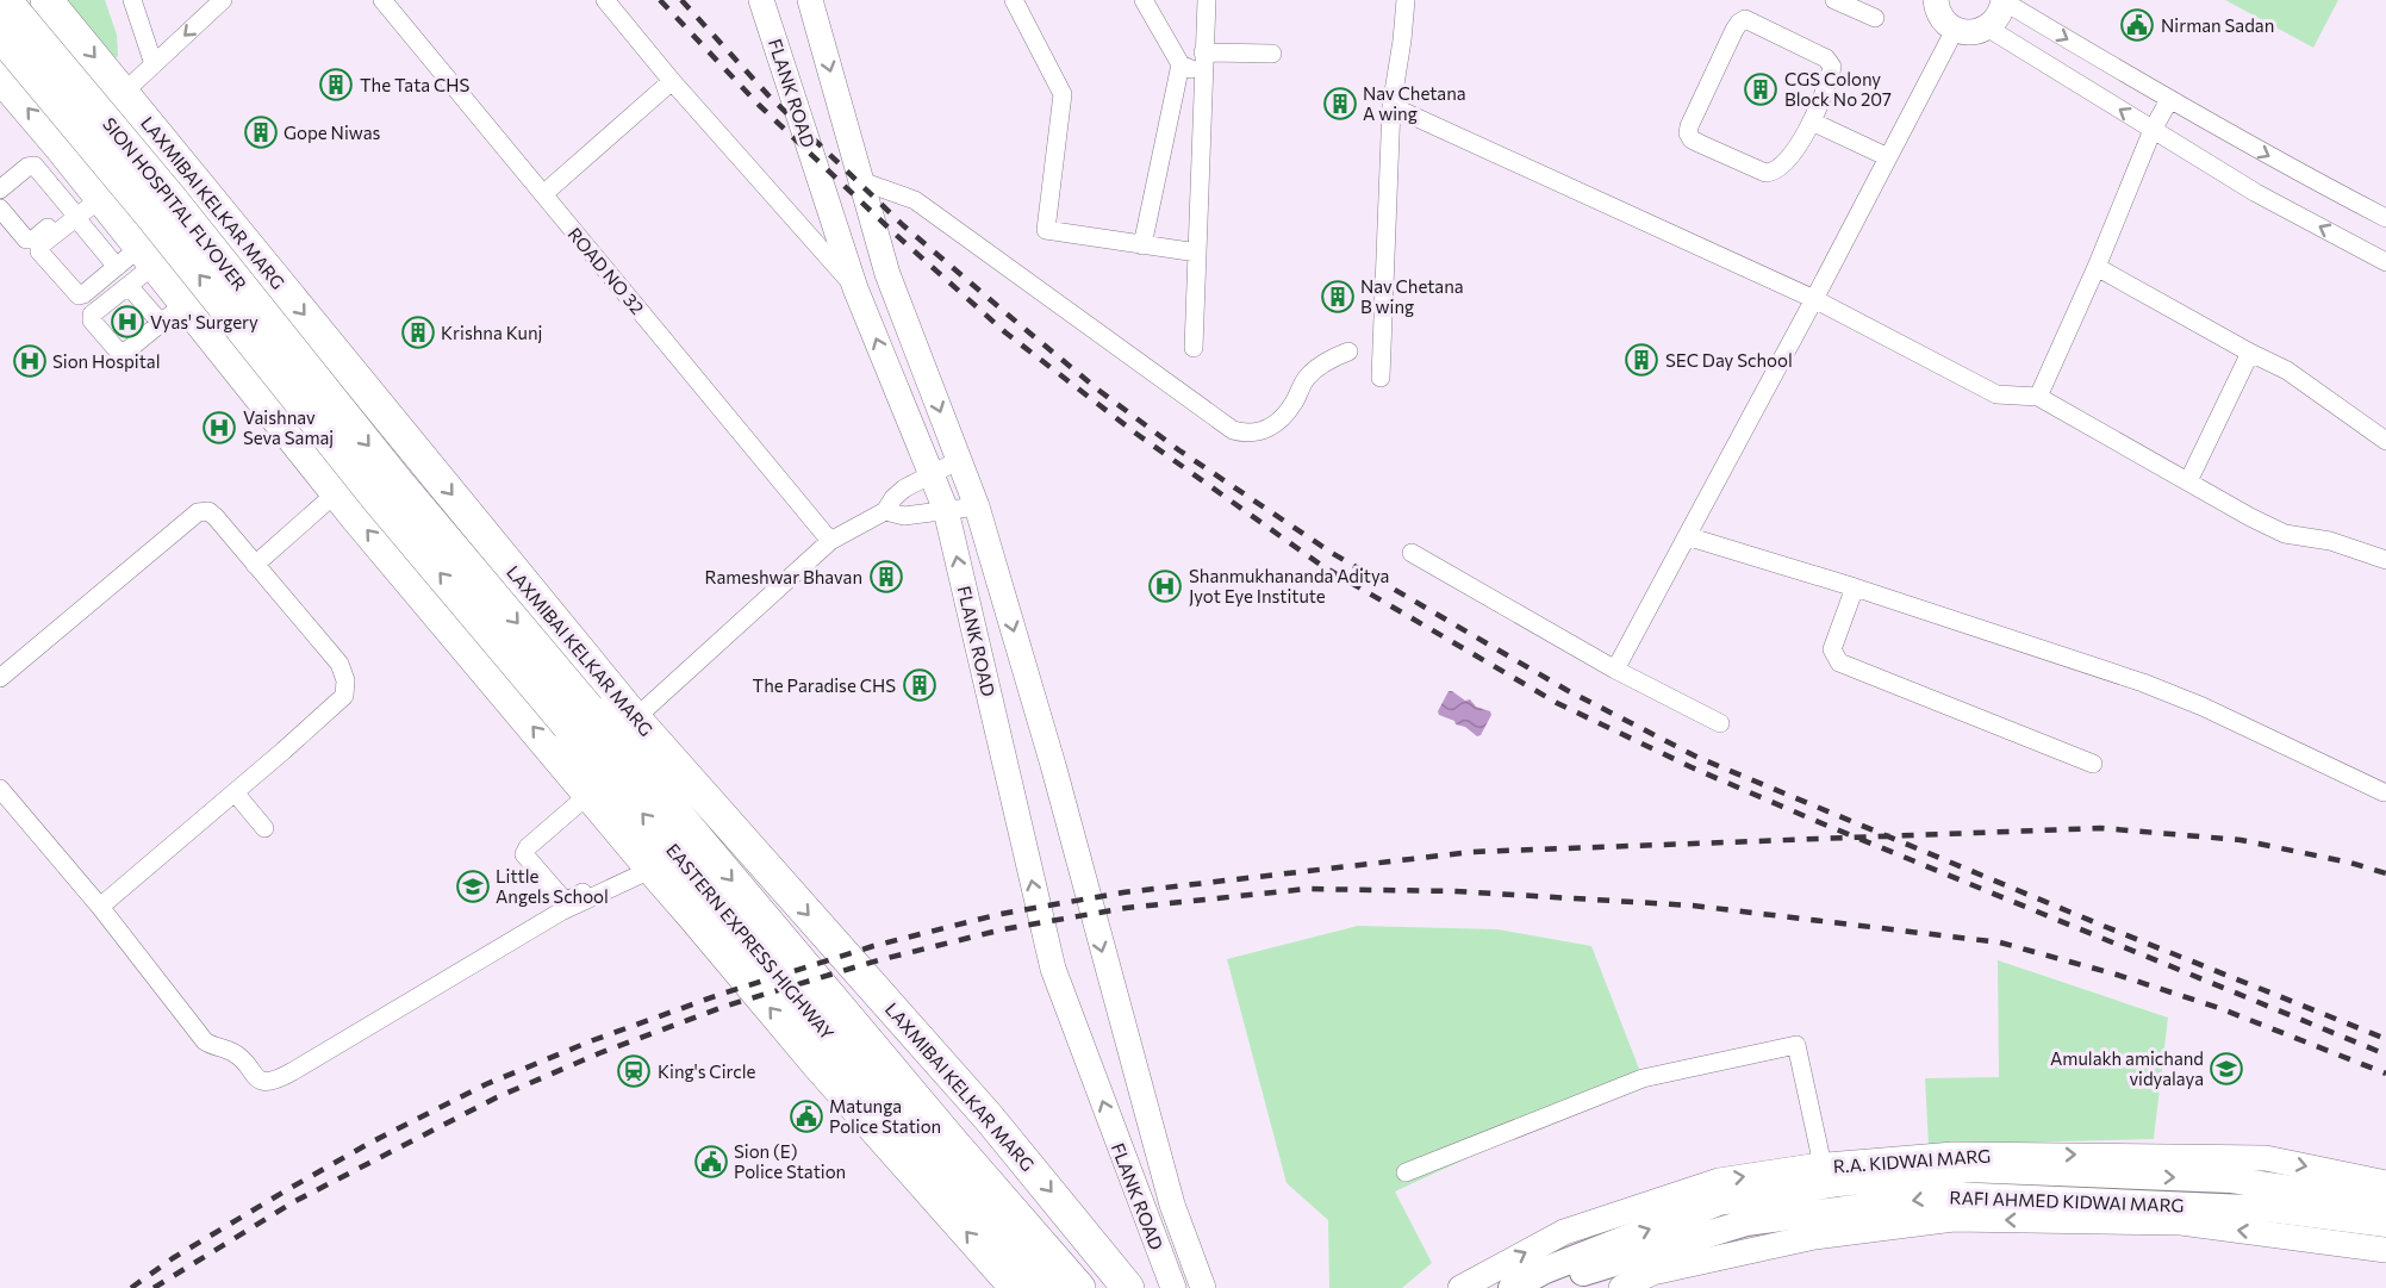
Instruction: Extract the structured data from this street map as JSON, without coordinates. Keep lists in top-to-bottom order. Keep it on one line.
{"streets":{"highway":["LAXMIBAI KELKAR MARG","SION HOSPITAL FLYOVER","EASTERN EXPRESS HIGHWAY"],"main road":["RAFI AHMED KIDWAI MARG"],"street":["FLANK ROAD","ROAD NO 32","R.A. KIDWAI MARG"]},"crossings":[["SION HOSPITAL FLYOVER","EASTERN EXPRESS HIGHWAY"]],"places":{"public building":["Nirman Sadan","Matunga Police Station","Sion (E) Police Station"],"building":["The Tata CHS","CGS Colony Block No 207","Nav Chetana A wing","Gope Niwas","Nav Chetana B wing","Krishna Kunj","SEC Day School","Rameshwar Bhavan","The Paradise CHS"],"hospital":["Vyas' Surgery","Sion Hospital","Vaishnav Seva Samaj","Shanmukhananda Aditya Jyot Eye Institute"],"school or university":["Little Angels School","Amulakh amichand vidyalaya"],"station":["King's Circle"]}}
